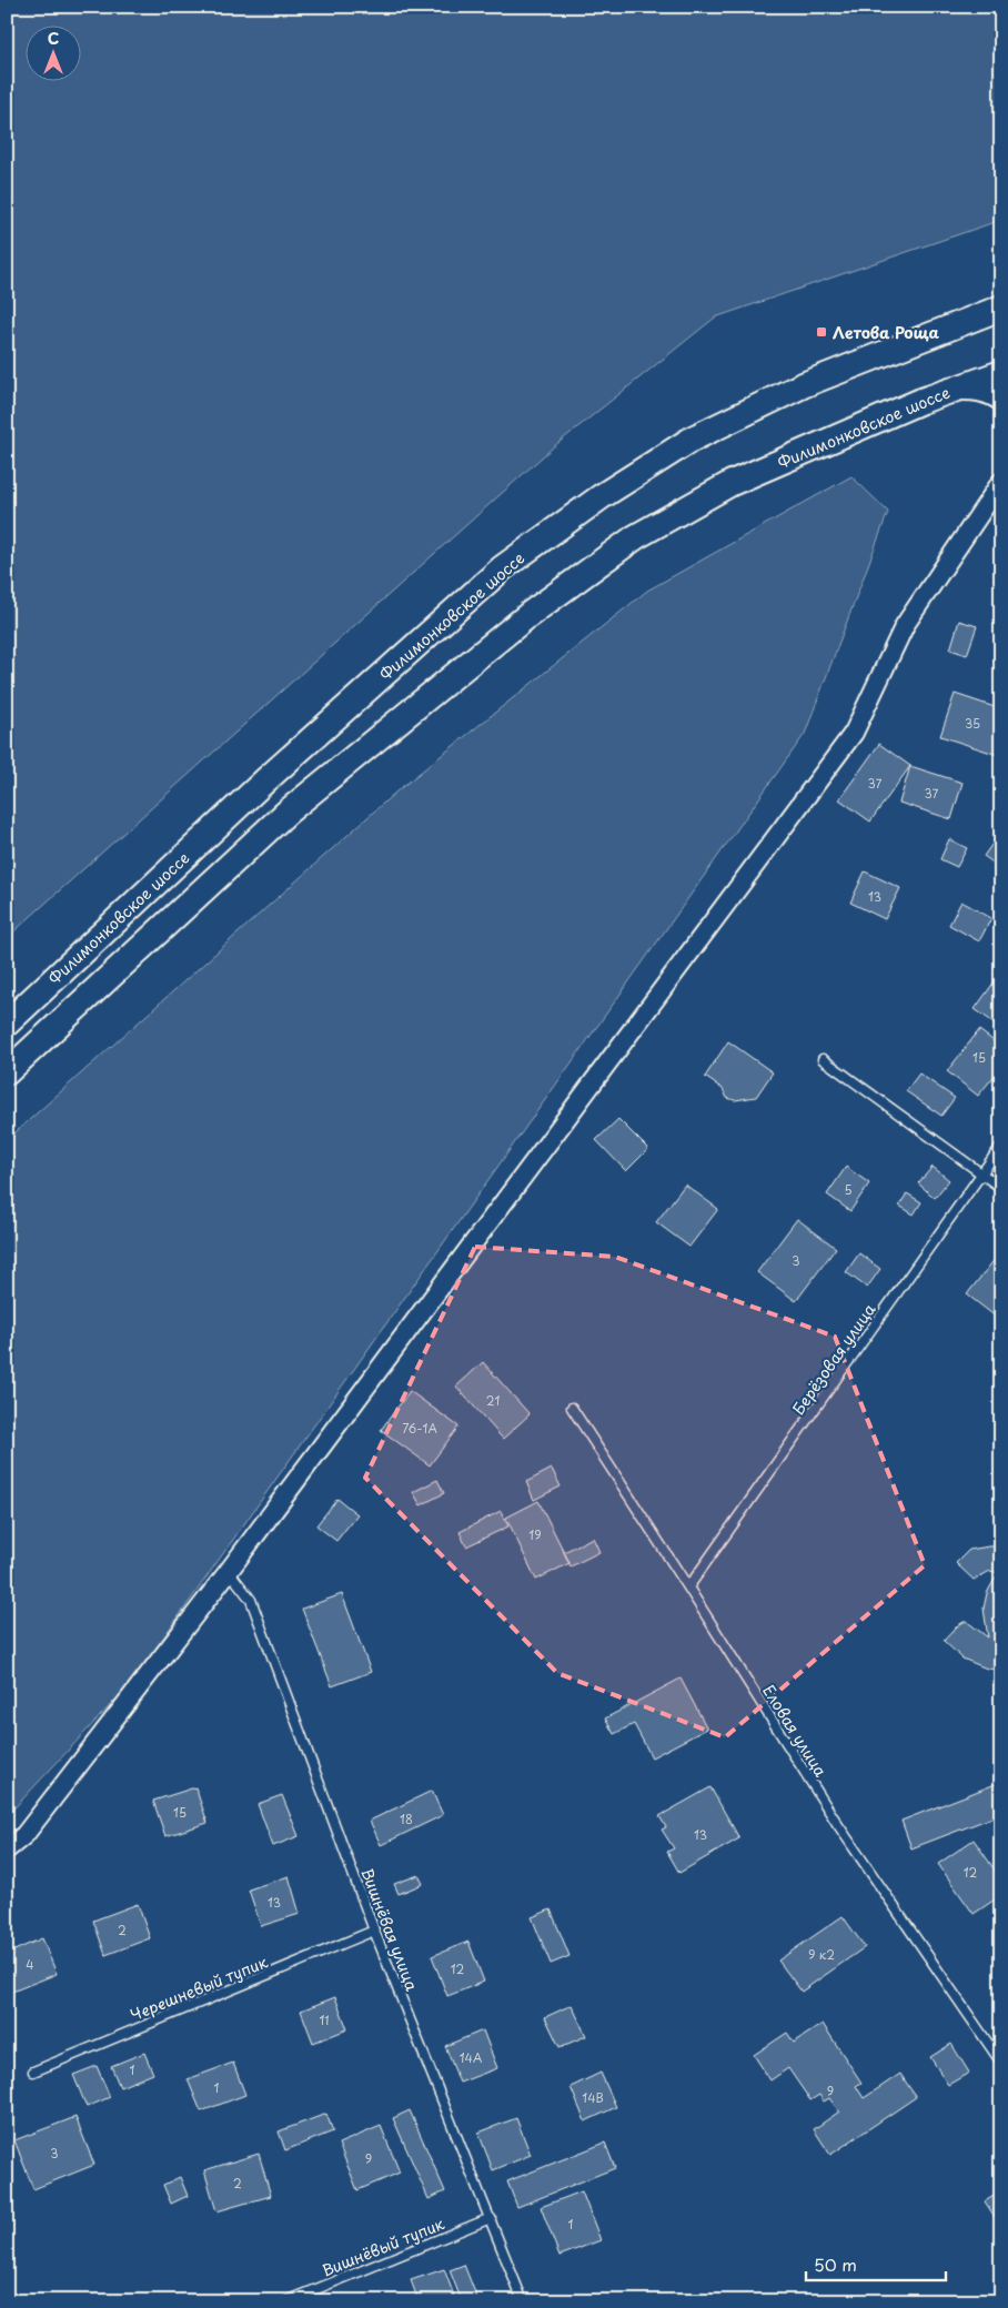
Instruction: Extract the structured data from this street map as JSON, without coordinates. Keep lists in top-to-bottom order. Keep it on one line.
{"streets":{"main road":["Филимонковское шоссе"],"lane":["Берёзовая улица","Еловая улица","Вишнёвая улица","Черешневый тупик","Вишнёвый тупик"]},"crossings":[["Берёзовая улица","Еловая улица"],["Вишнёвая улица","Черешневый тупик"],["Вишнёвая улица","Вишнёвый тупик"]],"places":{"transit":["Летова Роща"]},"house_numbers":["35","37","37","13","15","5","3","21","76-1А","19","15","18","13","12","13","2","9 к2","4","12","11","14А","1","1","9","14В","3","9","2","1"],"scale_bar":"50 m","north":"top"}
